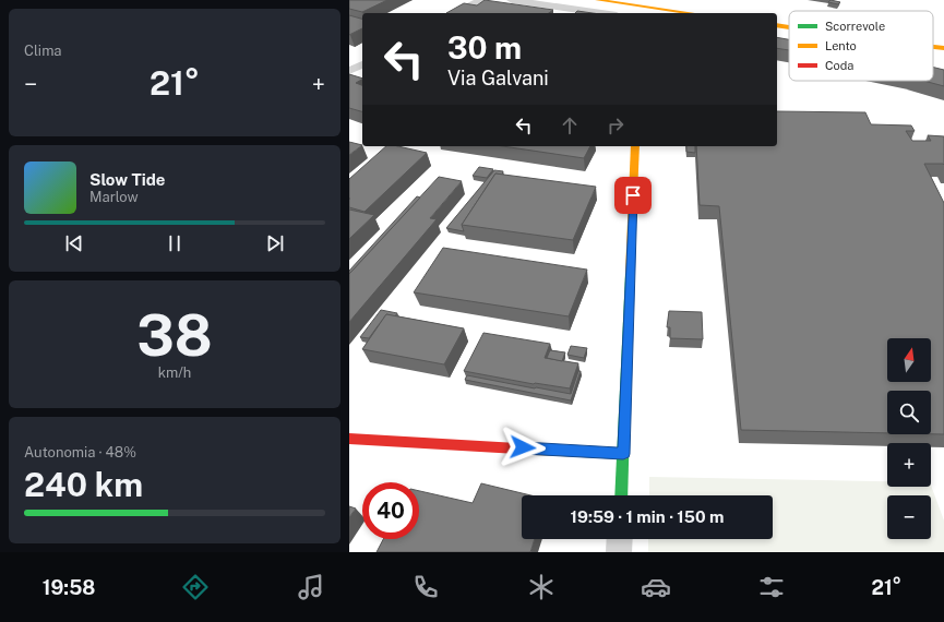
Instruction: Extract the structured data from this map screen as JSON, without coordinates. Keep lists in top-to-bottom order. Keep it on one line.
{"legend":["Scorrevole","Lento","Coda"],"north":"top","page":{"tile":["Clima",["38","km/h"],["Autonomia · 48%","240 km"]],"turn":["30 m","Via Galvani"],"heat":["−","21°","+"],"song":["Slow Tide","Marlow"],"map_buttons":["+","−"],"limit":"40","trip":"19:59 · 1 min · 150 m","tabs":["19:58","21°"]}}
